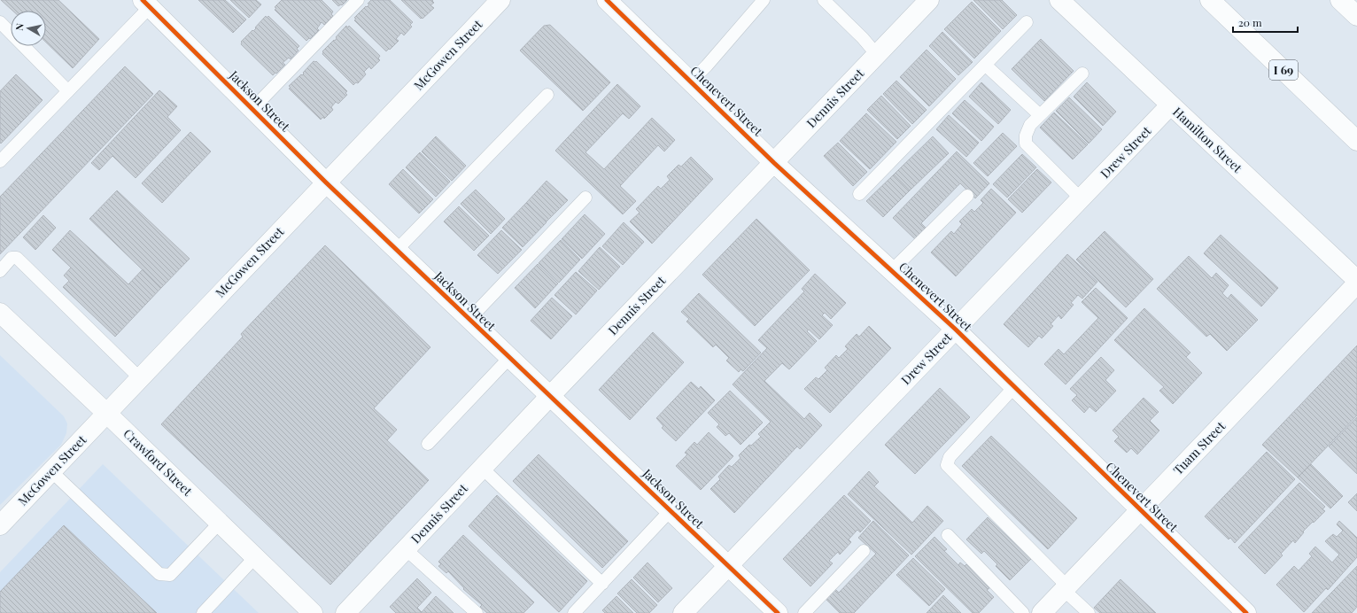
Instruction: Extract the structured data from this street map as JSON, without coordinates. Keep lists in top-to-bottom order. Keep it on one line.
{"streets":{"main road":["McGowen Street","I 69","Dennis Street","Jackson Street","Chenevert Street","Hamilton Street","Drew Street","Tuam Street","Crawford Street"]},"crossings":[["McGowen Street","Jackson Street"],["McGowen Street","Crawford Street"],["Dennis Street","Jackson Street"],["Dennis Street","Chenevert Street"],["Jackson Street","Drew Street"],["Chenevert Street","Drew Street"],["Chenevert Street","Tuam Street"],["Hamilton Street","Drew Street"]],"scale_bar":"20 m","north":"left"}
